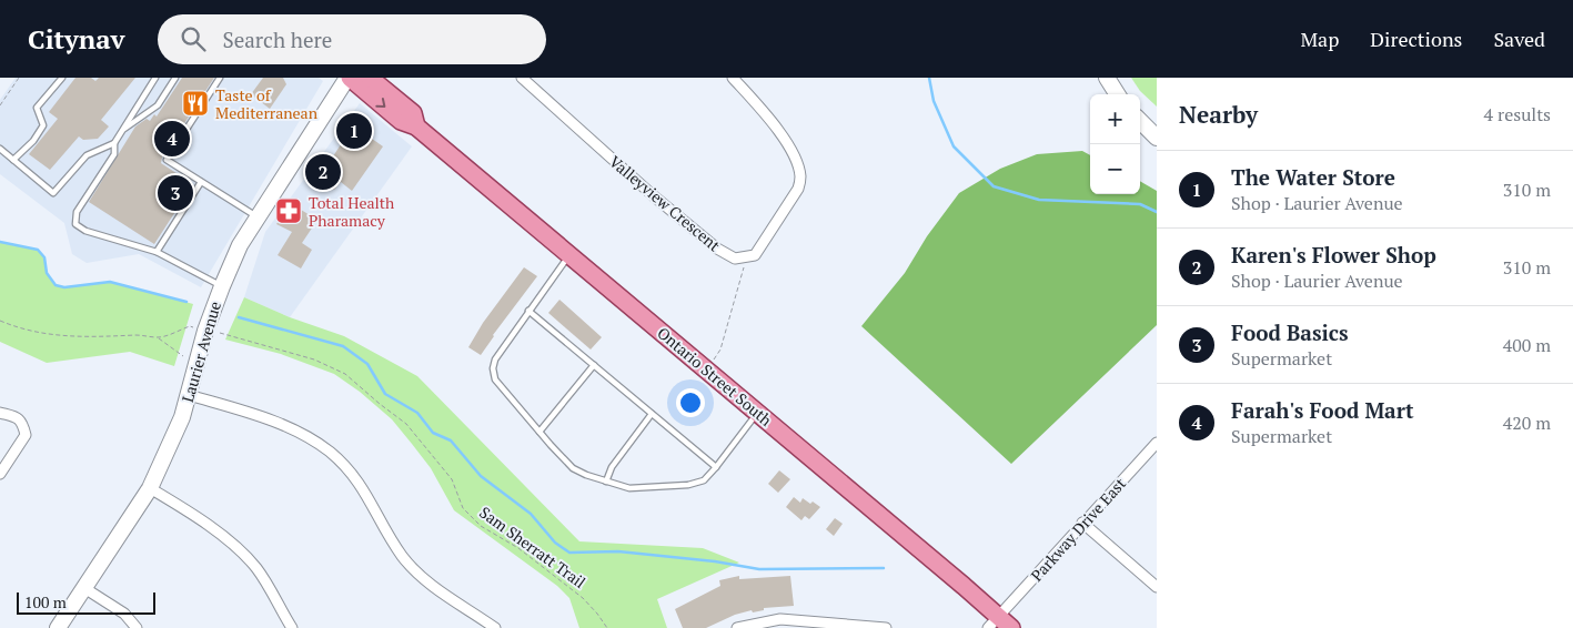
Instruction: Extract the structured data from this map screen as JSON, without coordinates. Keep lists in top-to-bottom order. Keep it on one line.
{"streets":{"main road":["Ontario Street South"],"street":["Valleyview Crescent","Laurier Avenue","Parkway Drive East"],"path":["Sam Sherratt Trail"]},"crossings":[["Laurier Avenue","Ontario Street South"],["Laurier Avenue","Sam Sherratt Trail"],["Ontario Street South","Parkway Drive East"]],"places":{"restaurant":["Taste of Mediterranean"],"pharmacy":["Total Health Pharamacy"]},"scale_bar":"100 m","page":{"header":"Citynav","search":"Search here","nav":["Map","Directions","Saved"],"heading":["Nearby","4 results"],"map_buttons":["+","−"],"pins":["1","4","2","3"],"list":[{"mark":"1","name":"The Water Store","note":"Shop · Laurier Avenue","value":"310 m"},{"mark":"2","name":"Karen's Flower Shop","note":"Shop · Laurier Avenue","value":"310 m"},{"mark":"3","name":"Food Basics","note":"Supermarket","value":"400 m"},{"mark":"4","name":"Farah's Food Mart","note":"Supermarket","value":"420 m"}],"scale":"100 m"}}
